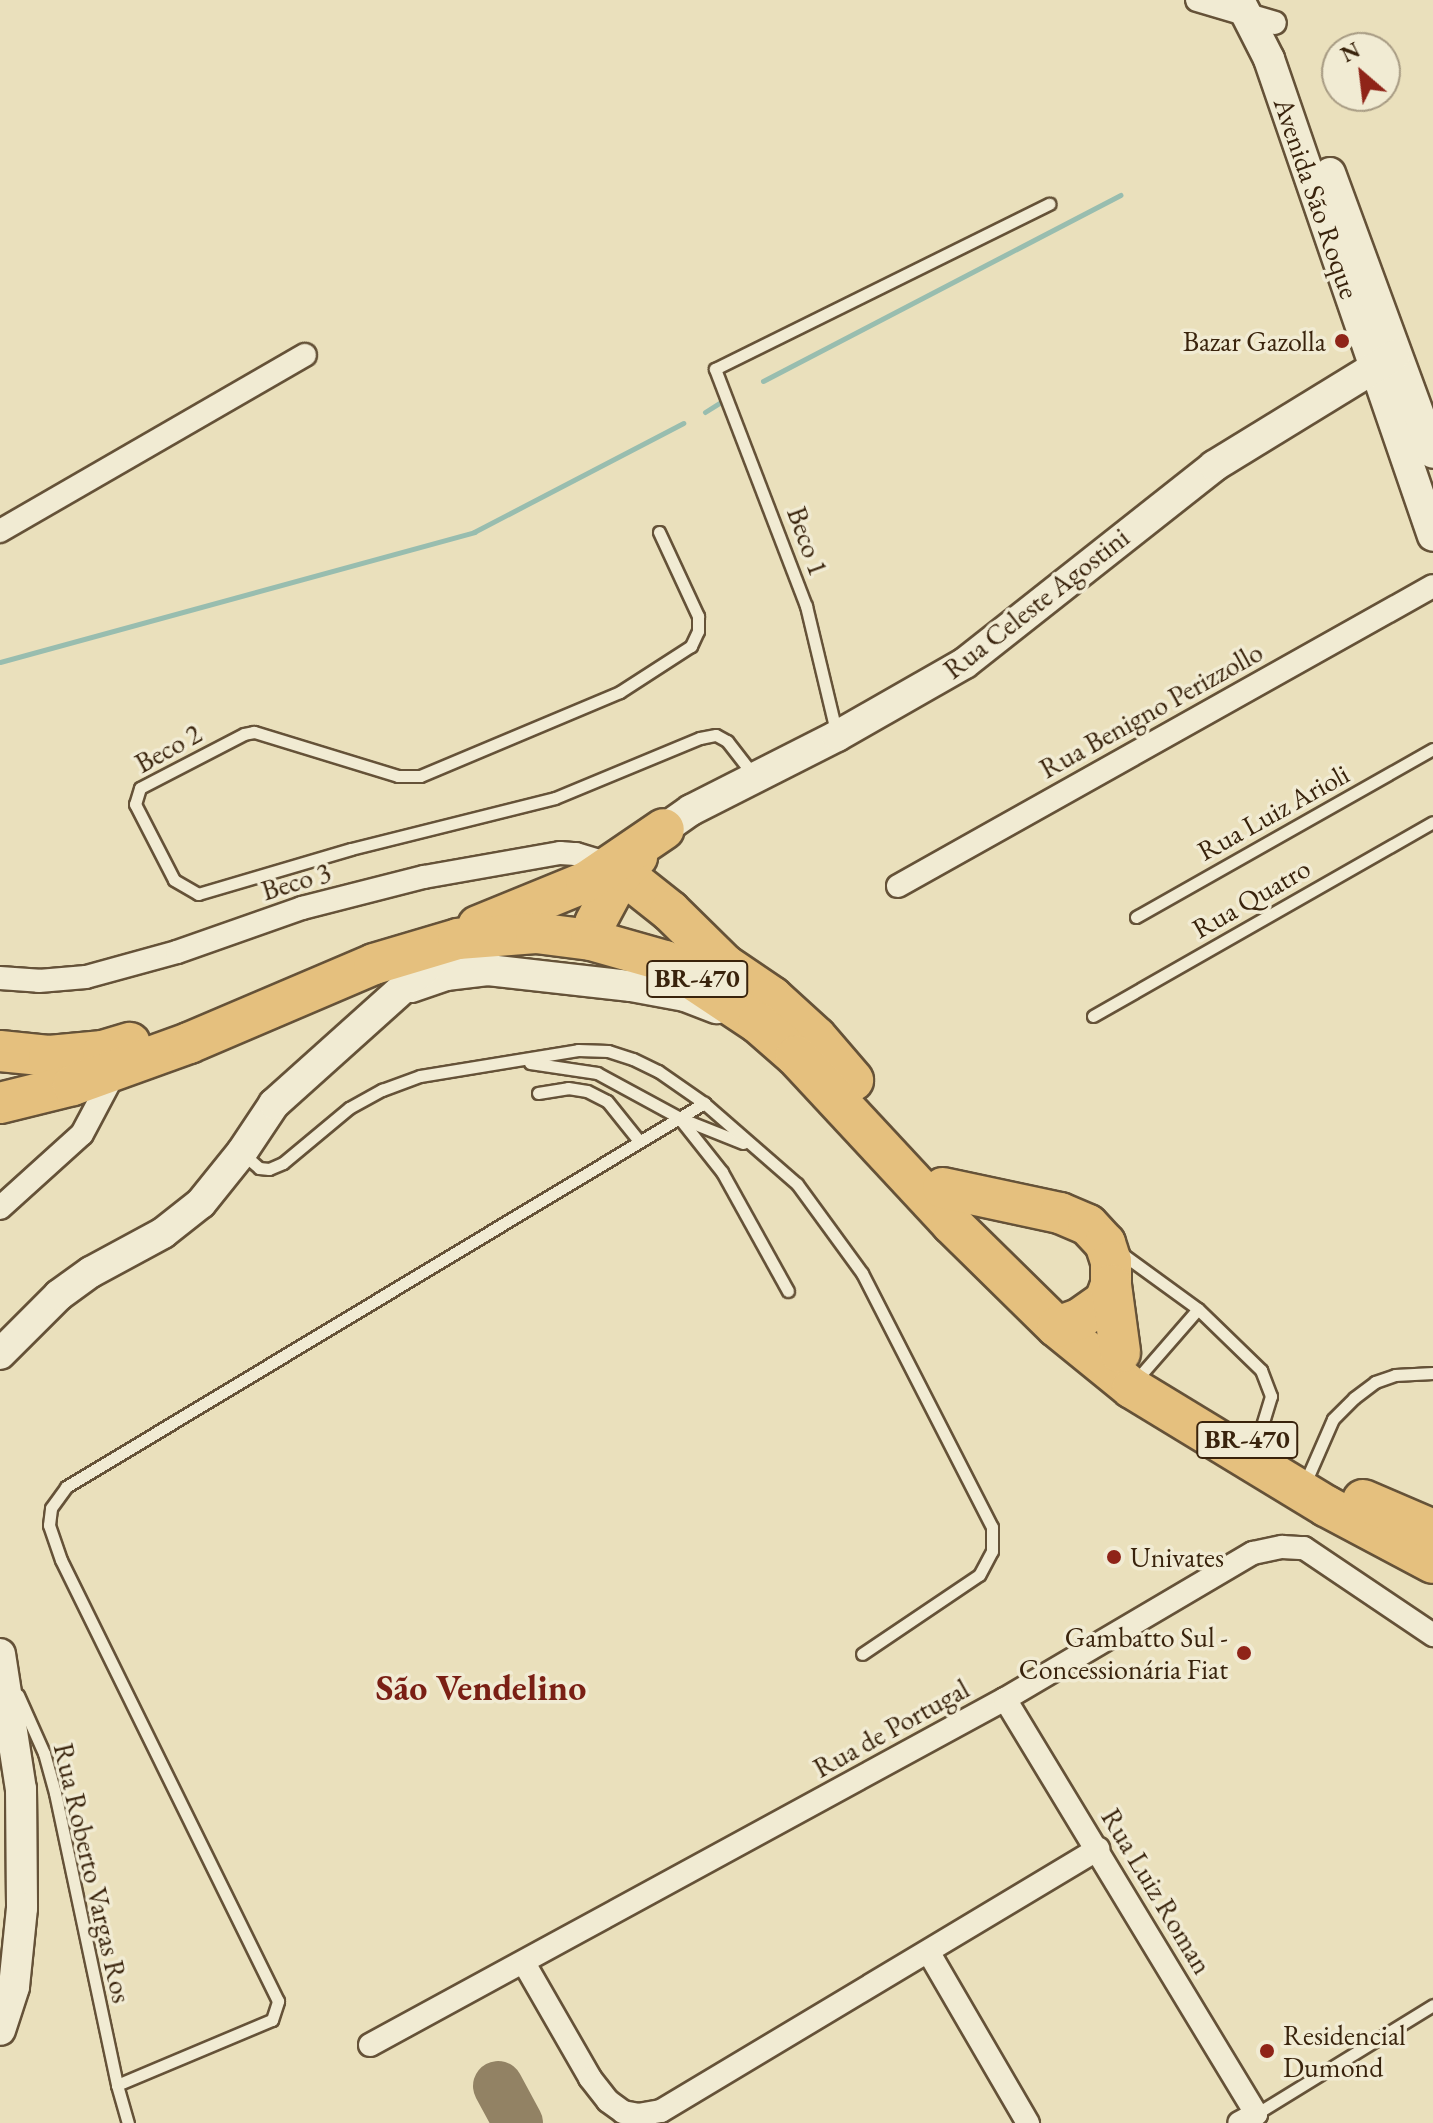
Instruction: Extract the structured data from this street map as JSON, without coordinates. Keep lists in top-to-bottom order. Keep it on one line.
{"streets":{"highway":["BR-470"],"street":["Avenida São Roque","Rua Celeste Agostini","Rua Benigno Perizzollo","Beco 3","Rua de Portugal","Rua Luiz Roman"],"lane":["Beco 1","Beco 2","Rua Luiz Arioli","Rua Quatro","Rua Roberto Vargas Ros"]},"crossings":[["Avenida São Roque","Rua Celeste Agostini"],["Beco 1","Rua Celeste Agostini"],["Rua Celeste Agostini","Beco 2"],["Rua de Portugal","Rua Luiz Roman"]],"districts":["São Vendelino"],"places":["Bazar Gazolla","Univates","Gambatto Sul - Concessionária Fiat","Residencial Dumond"],"north":"top left"}
